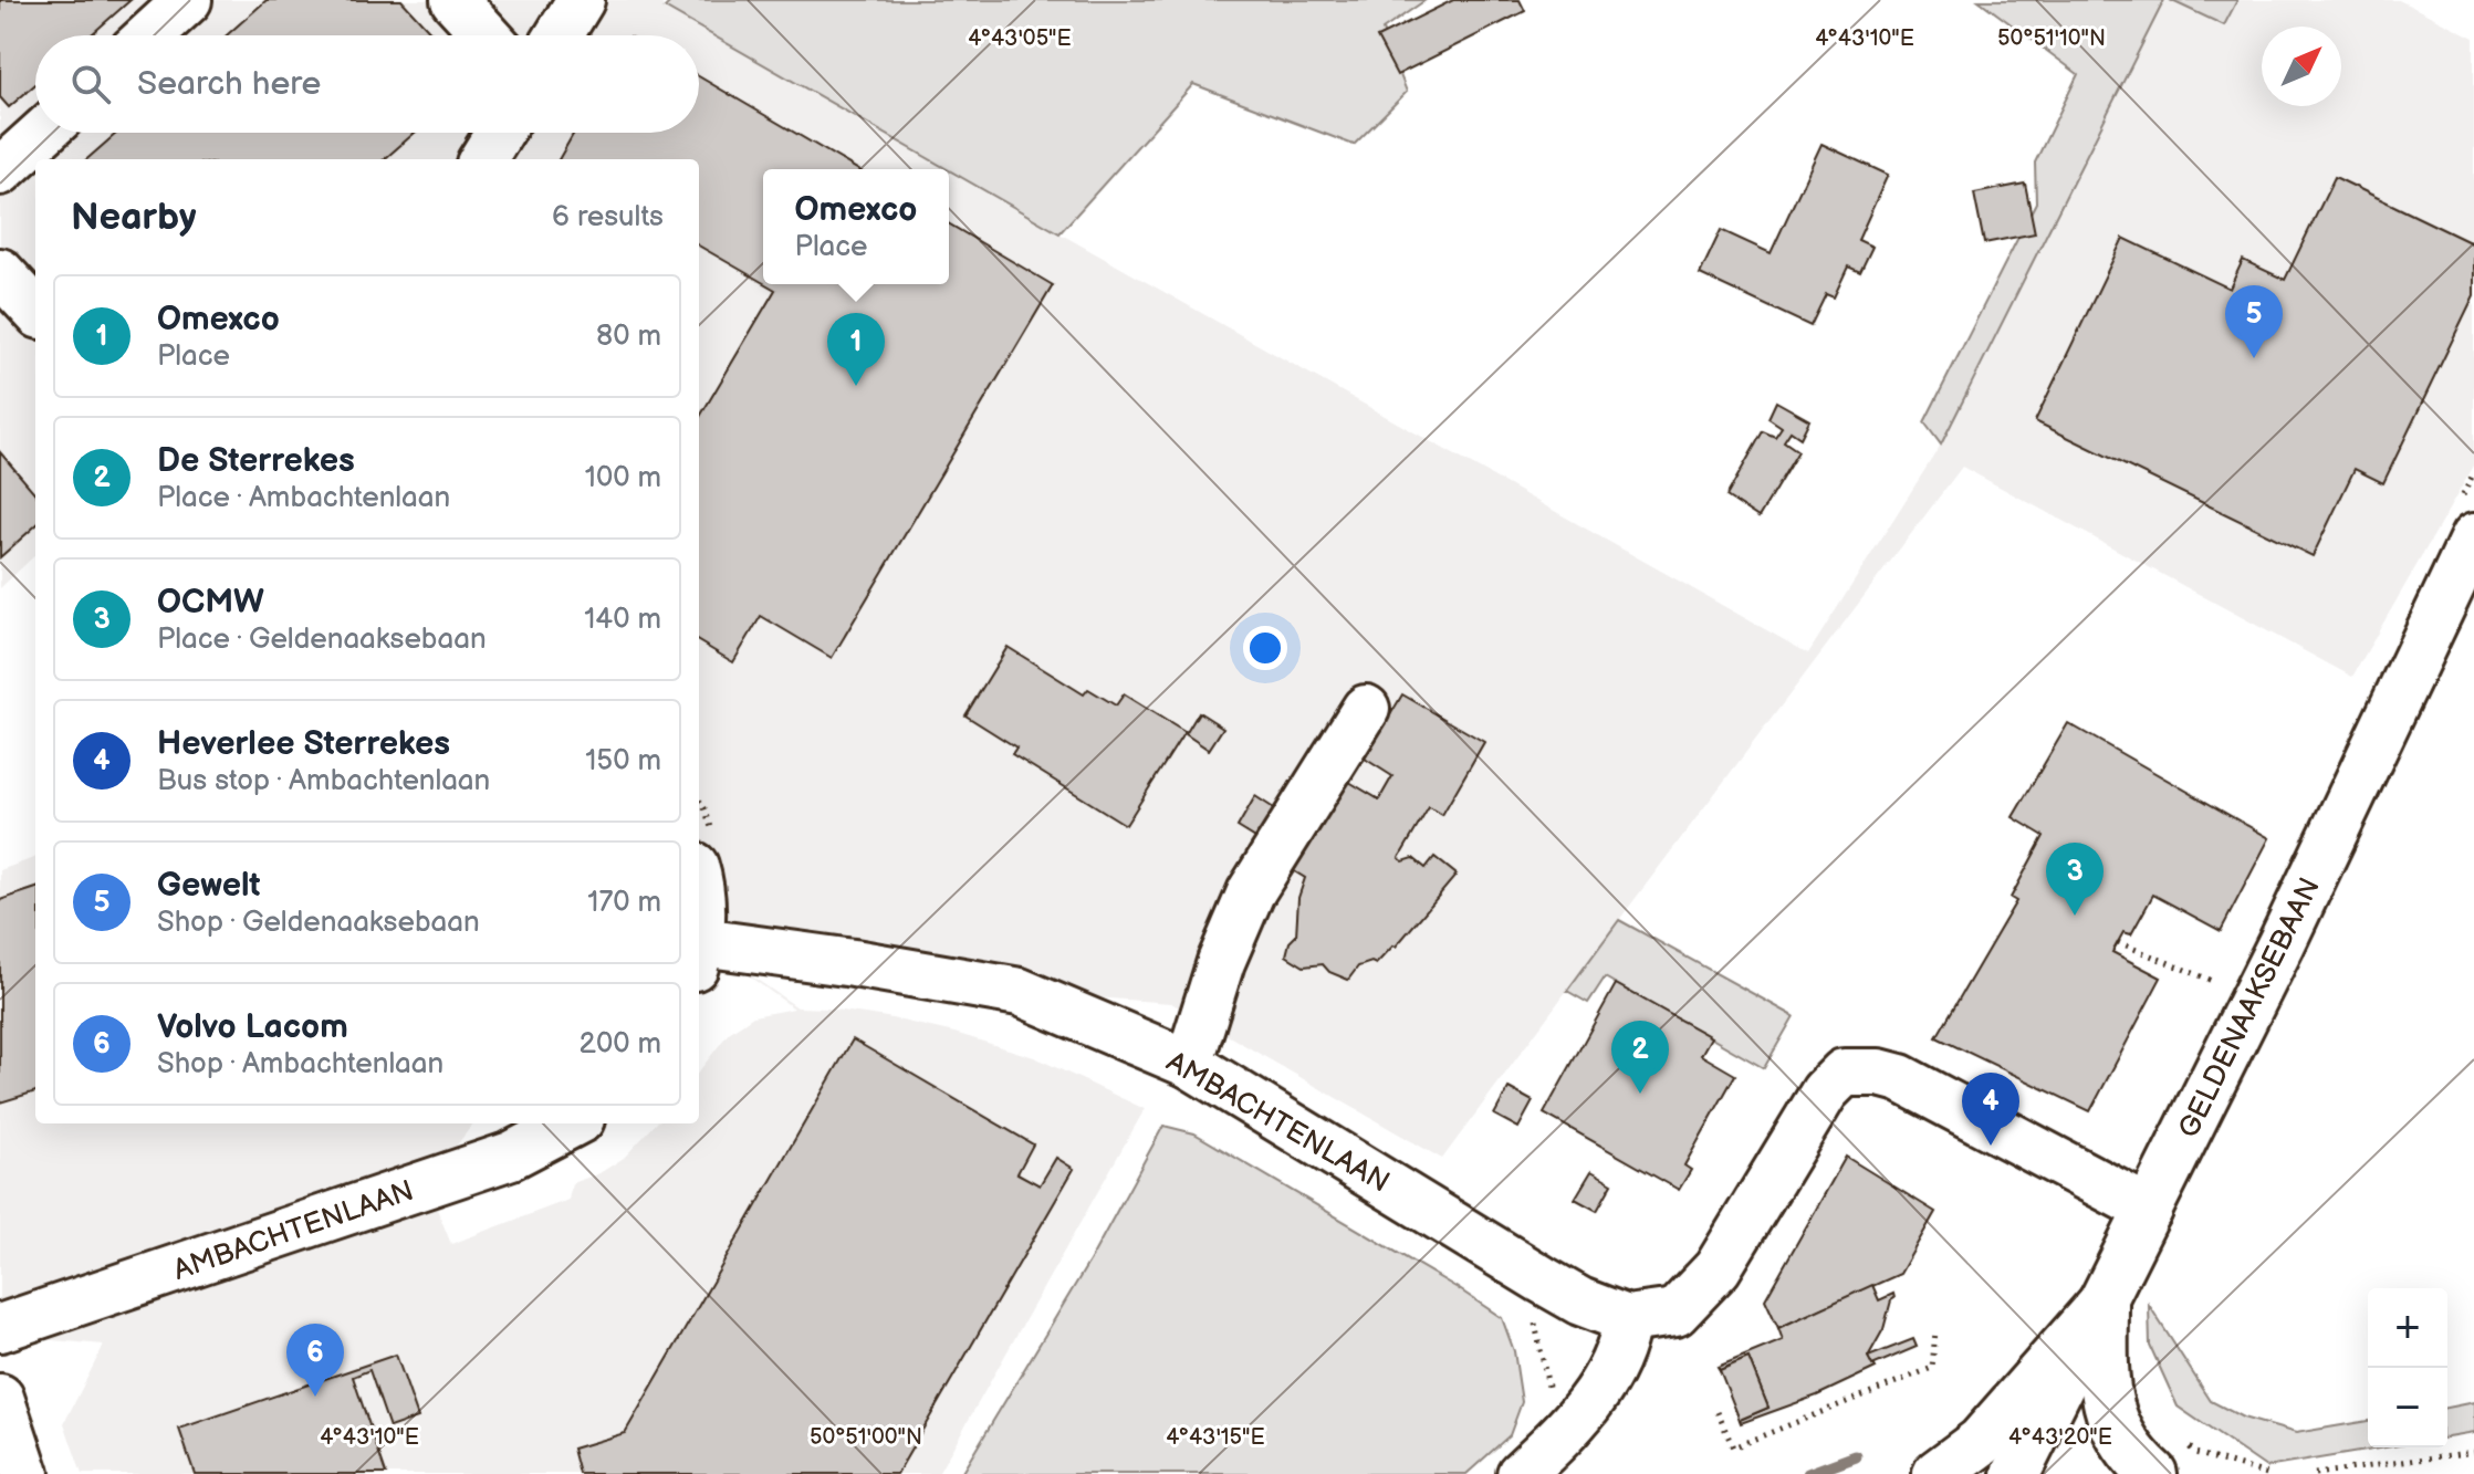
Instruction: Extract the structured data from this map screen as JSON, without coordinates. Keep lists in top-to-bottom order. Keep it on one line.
{"streets":{"street":["GELDENAAKSEBAAN","AMBACHTENLAAN"]},"crossings":[["GELDENAAKSEBAAN","AMBACHTENLAAN"]],"north":"top right","page":{"search":"Search here","heading":["Nearby","6 results"],"popup":["Omexco","Place"],"list":[{"mark":"1","name":"Omexco","note":"Place","value":"80 m"},{"mark":"2","name":"De Sterrekes","note":"Place · Ambachtenlaan","value":"100 m"},{"mark":"3","name":"OCMW","note":"Place · Geldenaaksebaan","value":"140 m"},{"mark":"4","name":"Heverlee Sterrekes","note":"Bus stop · Ambachtenlaan","value":"150 m"},{"mark":"5","name":"Gewelt","note":"Shop · Geldenaaksebaan","value":"170 m"},{"mark":"6","name":"Volvo Lacom","note":"Shop · Ambachtenlaan","value":"200 m"}],"pins":["5","1","3","2","4","6"],"map_buttons":["+","−"]},"coordinates":["4°43'05\"E","4°43'10\"E","50°51'10\"N","50°51'00\"N","4°43'15\"E","4°43'20\"E"]}
